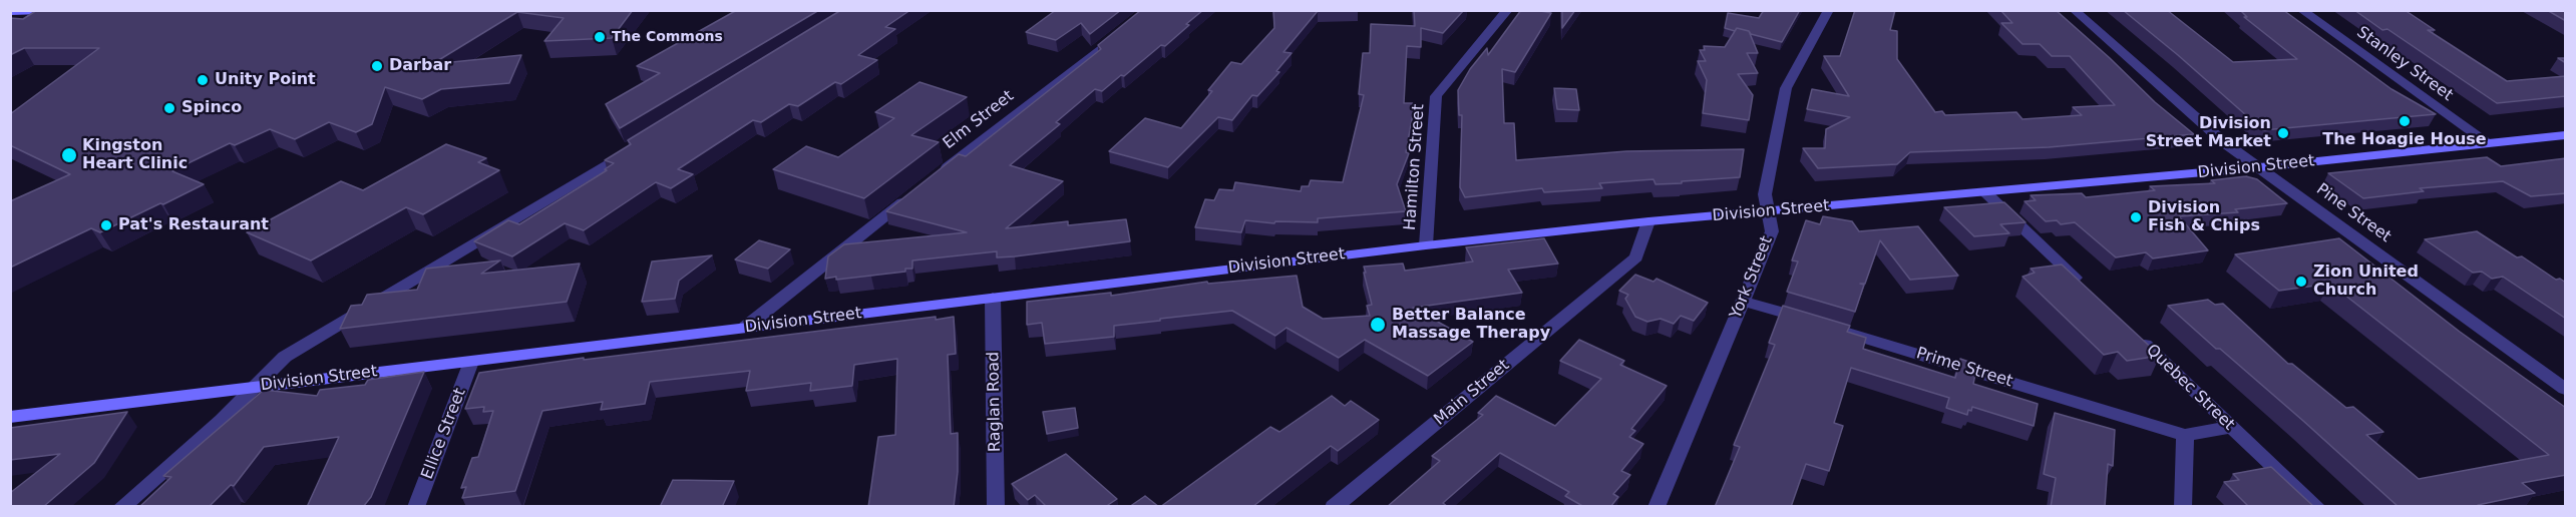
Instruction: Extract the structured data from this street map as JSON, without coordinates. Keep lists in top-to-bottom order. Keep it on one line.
{"streets":{"main road":["Division Street"],"street":["Stanley Street","Elm Street","Hamilton Street","Pine Street","York Street","Prime Street","Quebec Street","Main Street","Raglan Road","Ellice Street"]},"crossings":[["Stanley Street","Division Street"],["Hamilton Street","Division Street"],["Division Street","Pine Street"],["Division Street","York Street"],["Division Street","Main Street"],["Division Street","Raglan Road"],["Division Street","Ellice Street"]],"places":["The Commons","Darbar","Unity Point","Spinco","The Hoagie House","Division Street Market","Kingston Heart Clinic","Division Fish & Chips","Pat's Restaurant","Zion United Church","Better Balance Massage Therapy"]}
